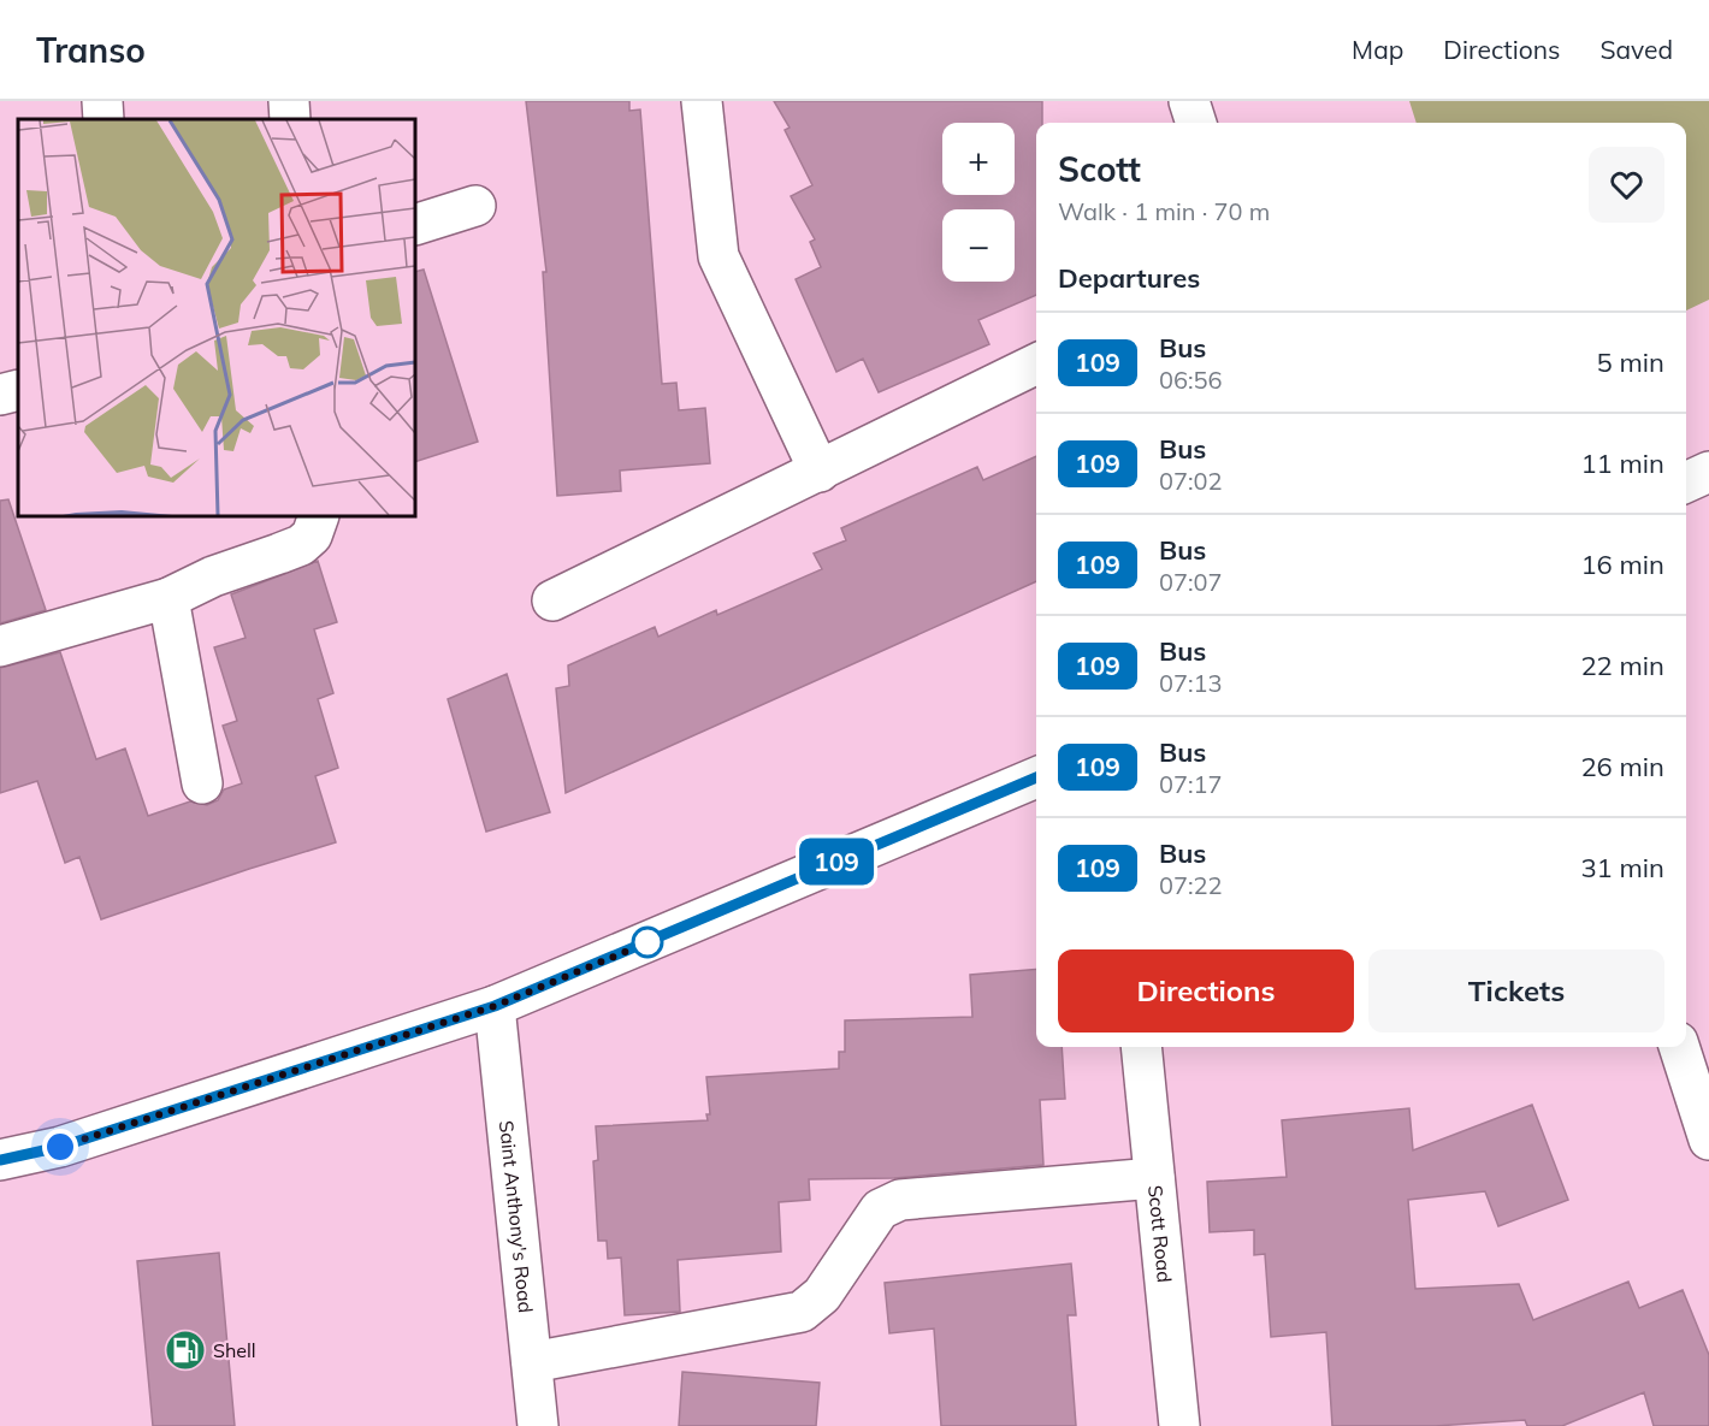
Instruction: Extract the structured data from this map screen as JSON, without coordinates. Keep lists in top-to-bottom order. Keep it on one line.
{"streets":{"street":["Saint Anthony's Road","Scott Road"]},"places":{"fuel station":["Shell"]},"lines":["bus line 109"],"page":{"header":"Transo","nav":["Map","Directions","Saved"],"on_map":"109","map_buttons":["+","−"],"heading":[["Scott","Walk · 1 min · 70 m"],"Departures"],"list":[{"mark":"109","name":"Bus","note":"06:56","value":"5 min"},{"mark":"109","name":"Bus","note":"07:02","value":"11 min"},{"mark":"109","name":"Bus","note":"07:07","value":"16 min"},{"mark":"109","name":"Bus","note":"07:13","value":"22 min"},{"mark":"109","name":"Bus","note":"07:17","value":"26 min"},{"mark":"109","name":"Bus","note":"07:22","value":"31 min"}],"buttons":["Directions","Tickets"]}}
